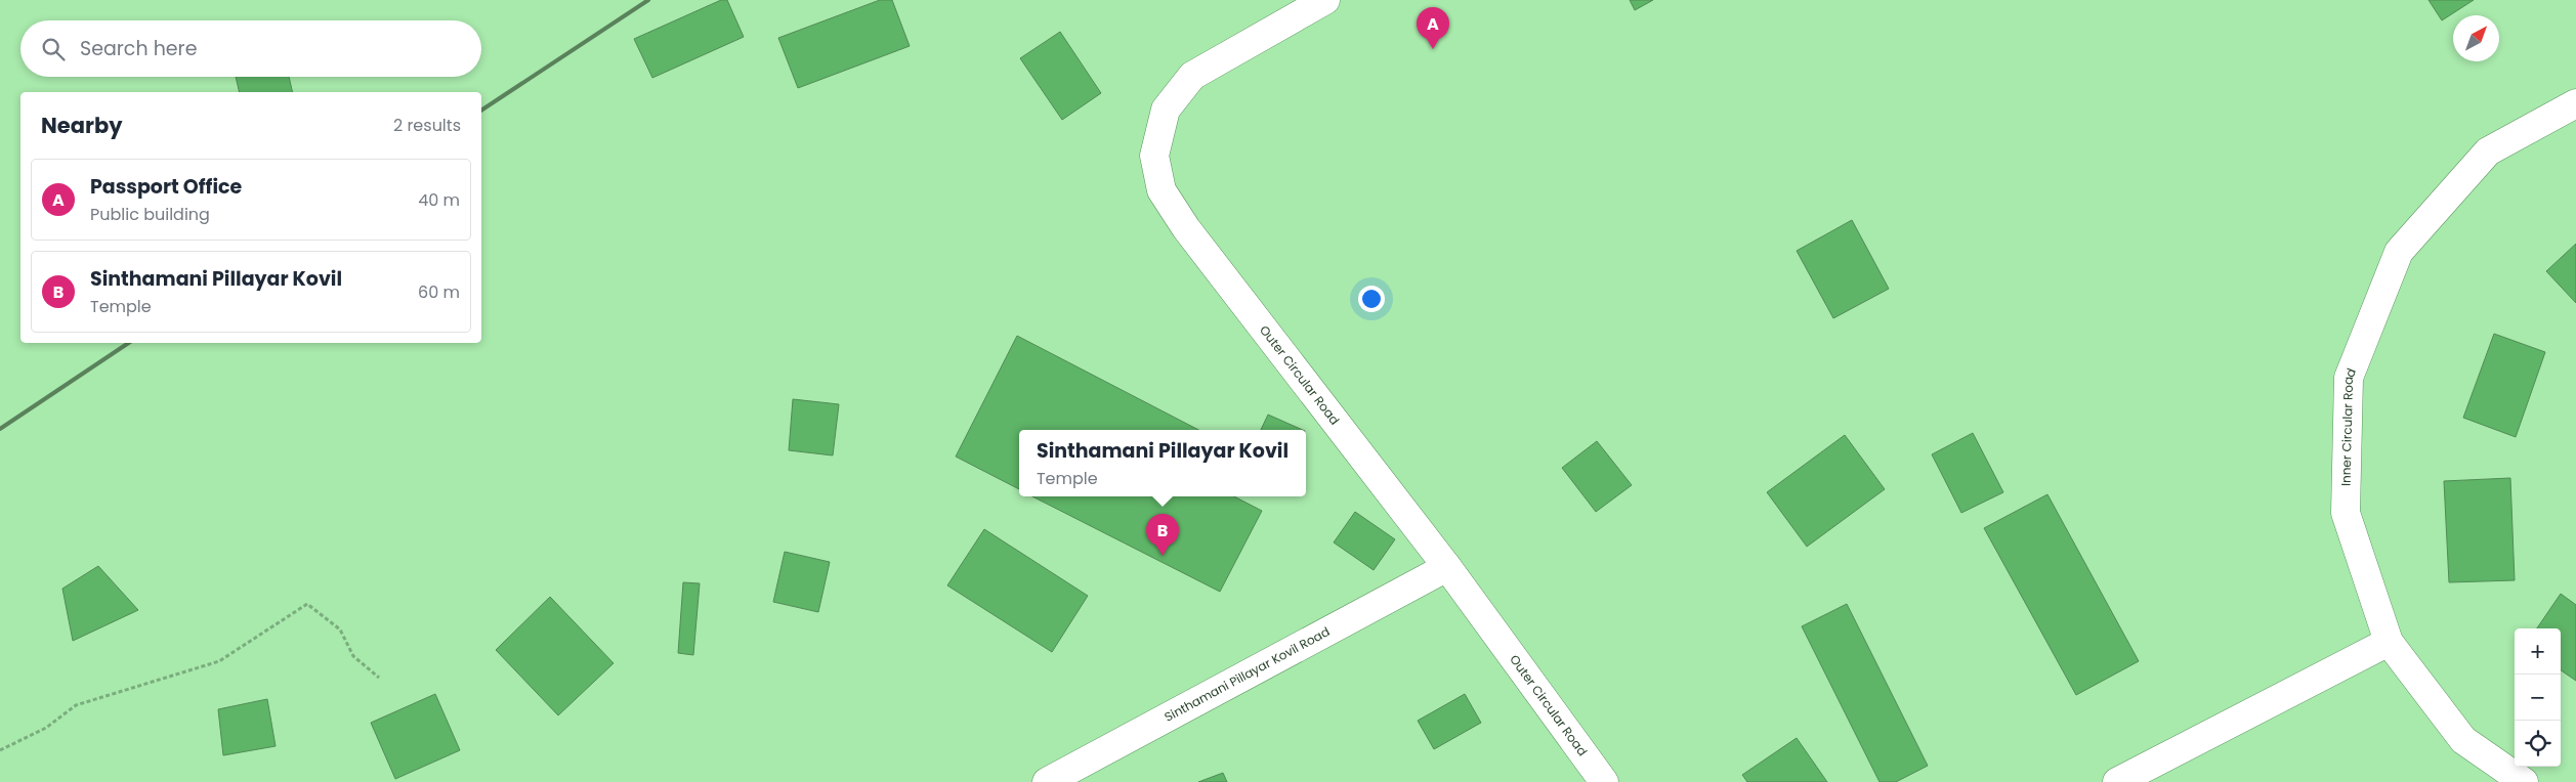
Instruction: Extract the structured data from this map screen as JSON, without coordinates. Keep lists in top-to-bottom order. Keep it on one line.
{"streets":{"street":["Outer Circular Road","Inner Circular Road","Sinthamani Pillayar Kovil Road"]},"crossings":[["Outer Circular Road","Sinthamani Pillayar Kovil Road"]],"north":"top right","page":{"pins":["A","B"],"search":"Search here","heading":["Nearby","2 results"],"list":[{"mark":"A","name":"Passport Office","note":"Public building","value":"40 m"},{"mark":"B","name":"Sinthamani Pillayar Kovil","note":"Temple","value":"60 m"}],"popup":["Sinthamani Pillayar Kovil","Temple"],"map_buttons":["+","−"]}}
